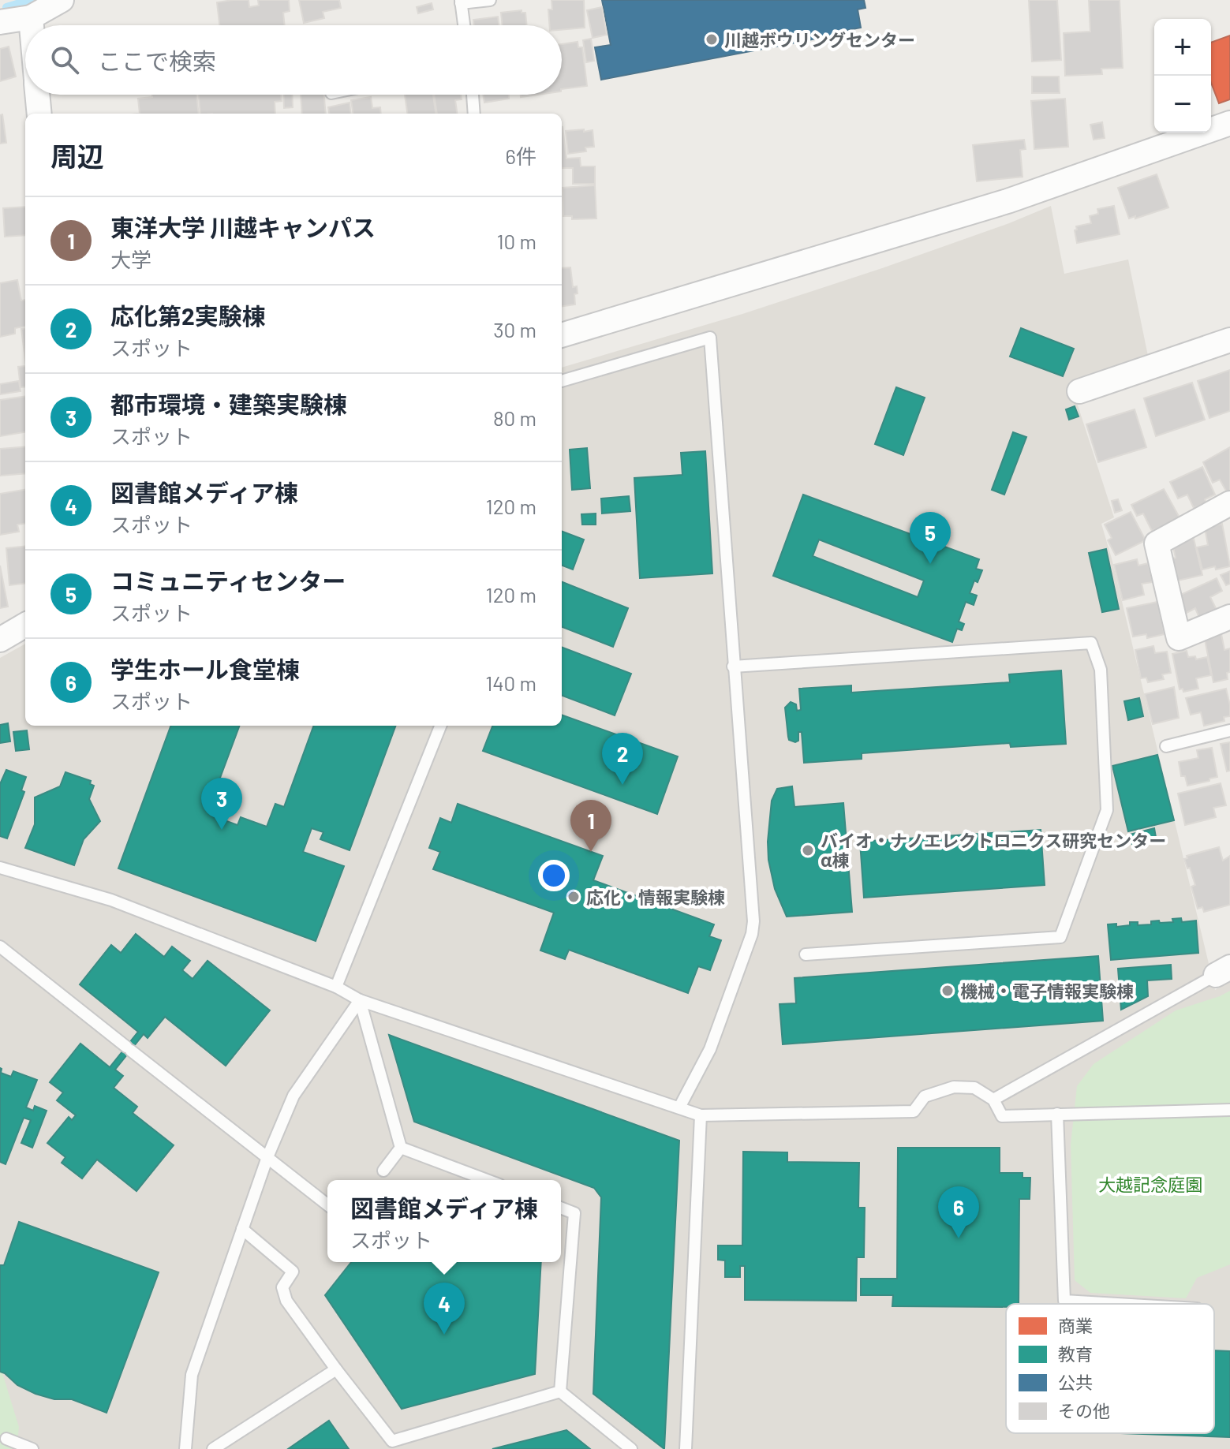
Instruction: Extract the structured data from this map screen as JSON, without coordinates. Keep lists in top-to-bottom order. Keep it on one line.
{"parks":["大越記念庭園"],"places":["川越ボウリングセンター","バイオ・ナノエレクトロニクス研究センター α棟","応化・情報実験棟","機械・電子情報実験棟"],"legend":["商業","教育","公共","その他"],"page":{"map_buttons":["+","−"],"search":"ここで検索","heading":["周辺","6件"],"list":[{"mark":"1","name":"東洋大学 川越キャンパス","note":"大学","value":"10 m"},{"mark":"2","name":"応化第2実験棟","note":"スポット","value":"30 m"},{"mark":"3","name":"都市環境・建築実験棟","note":"スポット","value":"80 m"},{"mark":"4","name":"図書館メディア棟","note":"スポット","value":"120 m"},{"mark":"5","name":"コミュニティセンター","note":"スポット","value":"120 m"},{"mark":"6","name":"学生ホール食堂棟","note":"スポット","value":"140 m"}],"pins":["5","2","3","1","6","4"],"popup":["図書館メディア棟","スポット"]}}
